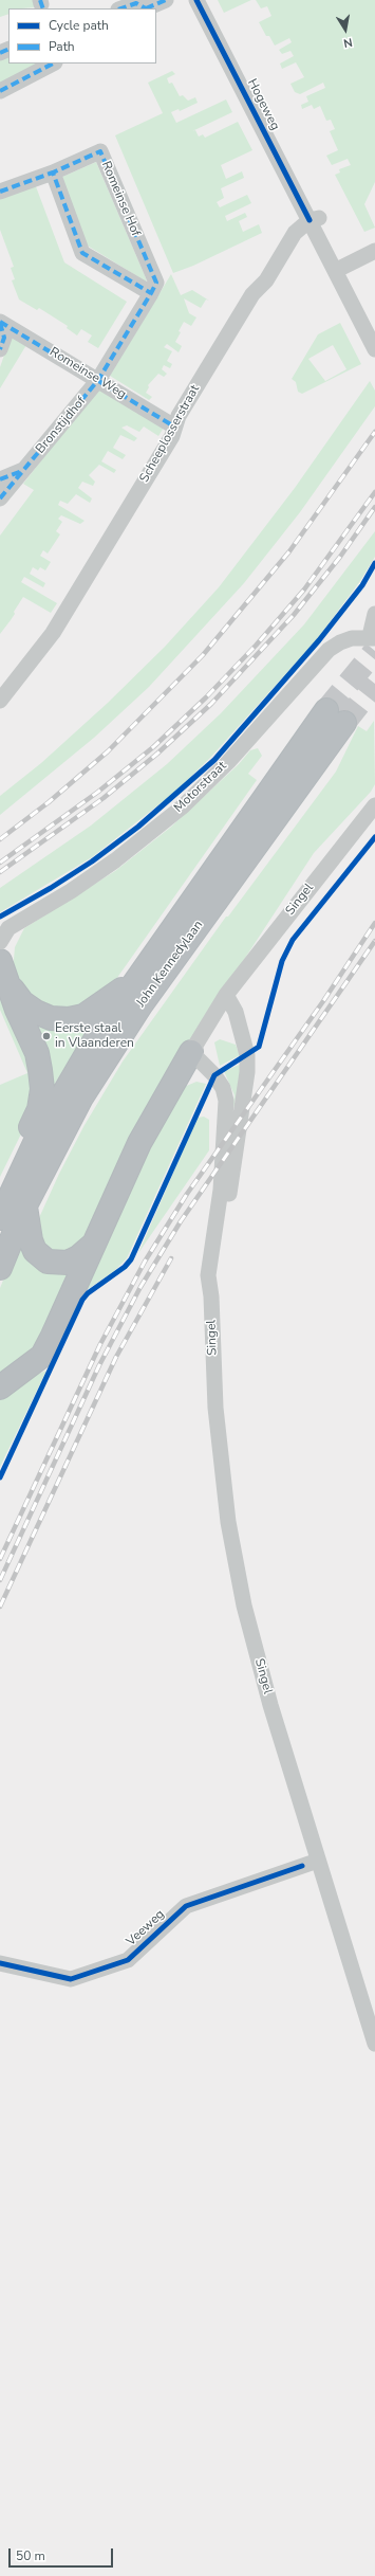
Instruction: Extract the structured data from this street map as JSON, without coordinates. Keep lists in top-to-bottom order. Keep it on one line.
{"streets":{"highway":["John Kennedylaan"],"street":["Hogeweg","Romeinse Hof","Romeinse Weg","Bronstijdhof","Scheeplosserstraat","Motorstraat","Singel","Veeweg"]},"crossings":[["Hogeweg","Scheeplosserstraat"],["Romeinse Hof","Romeinse Weg"],["Romeinse Hof","Bronstijdhof"],["Romeinse Weg","Bronstijdhof"],["Romeinse Weg","Scheeplosserstraat"],["Singel","Veeweg"]],"places":["Eerste staal in Vlaanderen"],"legend":["Cycle path","Path"],"scale_bar":"50 m","north":"bottom"}
